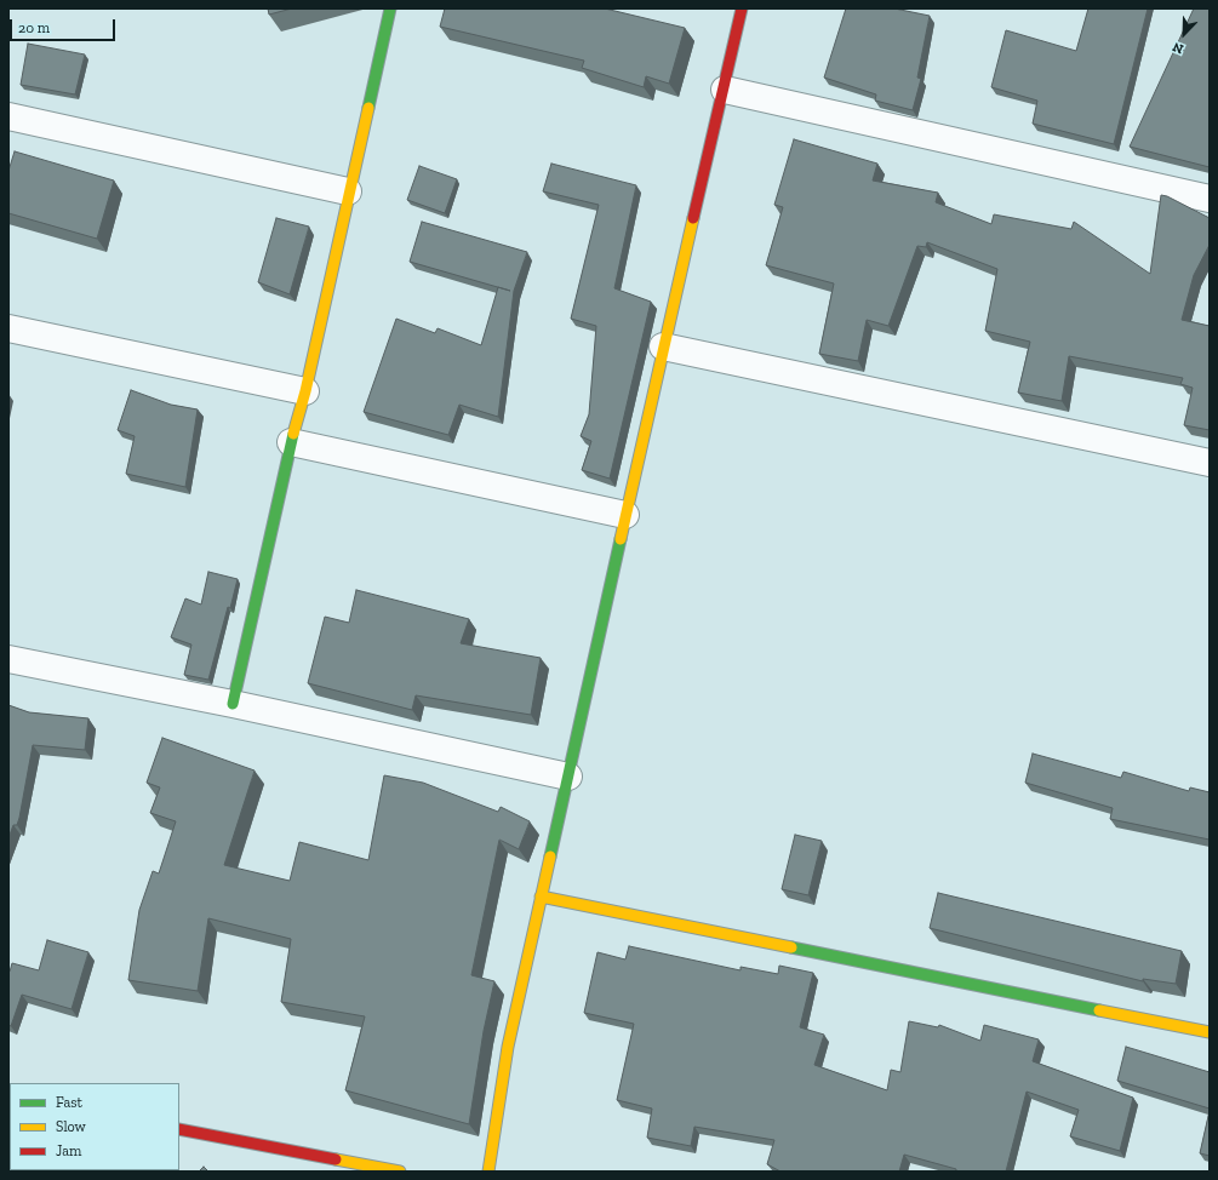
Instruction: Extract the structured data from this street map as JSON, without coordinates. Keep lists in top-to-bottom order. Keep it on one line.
{"legend":["Fast","Slow","Jam"],"scale_bar":"20 m","north":"bottom left"}
